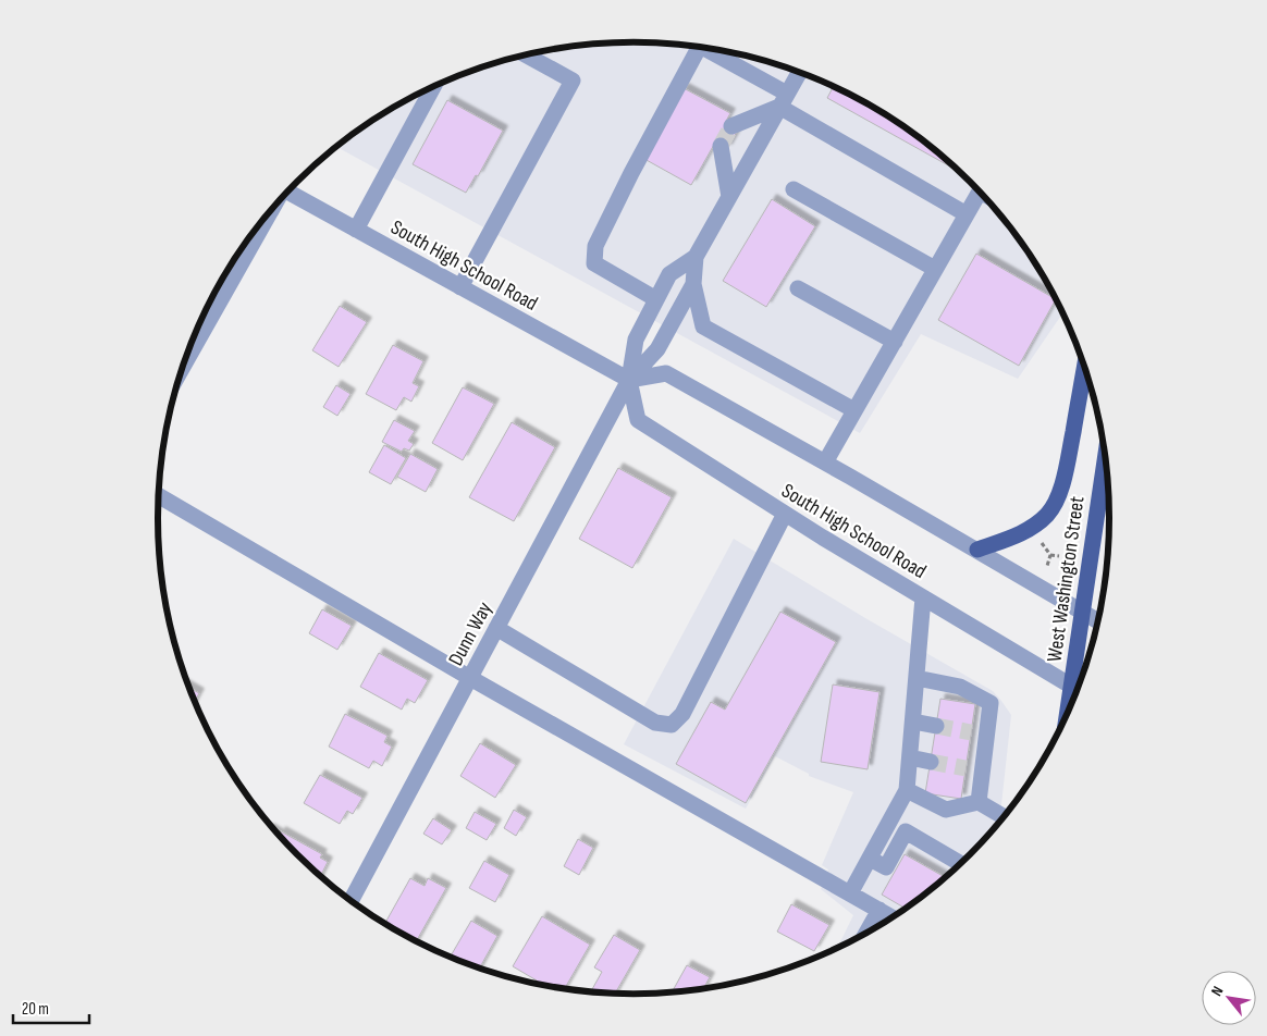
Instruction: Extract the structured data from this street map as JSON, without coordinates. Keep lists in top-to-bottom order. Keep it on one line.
{"streets":{"main road":["West Washington Street"],"street":["South High School Road","Dunn Way"]},"crossings":[["South High School Road","West Washington Street"],["South High School Road","Dunn Way"]],"scale_bar":"20 m","north":"top left"}
